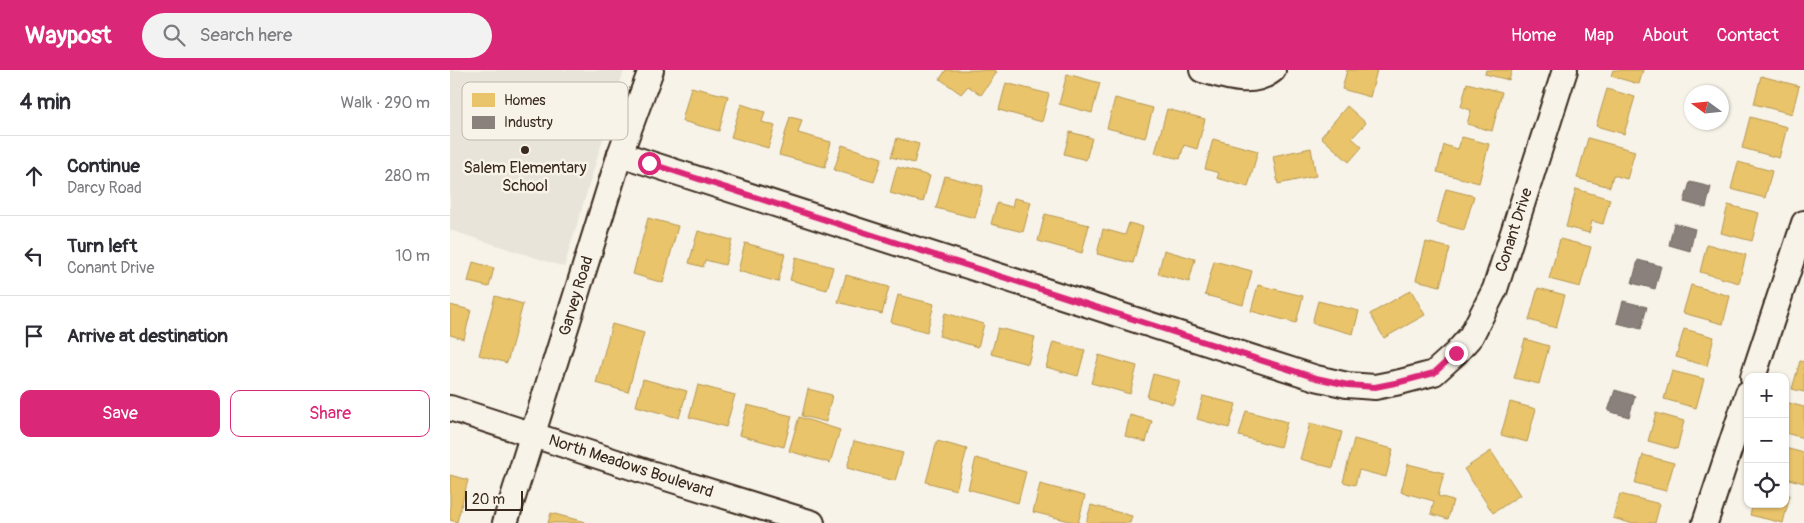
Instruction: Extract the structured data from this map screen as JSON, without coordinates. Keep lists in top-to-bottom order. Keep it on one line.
{"streets":{"street":["Conant Drive","Garvey Road","North Meadows Boulevard"]},"crossings":[["Conant Drive","Garvey Road"],["Garvey Road","North Meadows Boulevard"]],"places":["Salem Elementary School"],"legend":["Homes","Industry"],"scale_bar":"20 m","north":"left","page":{"header":"Waypost","search":"Search here","nav":["Home","Map","About","Contact"],"heading":["4 min","Walk · 290 m"],"list":[["Continue","Darcy Road","280 m"],["Turn left","Conant Drive","10 m"],"Arrive at destination"],"map_buttons":["+","−"],"buttons":["Save","Share"],"scale":"20 m"}}
